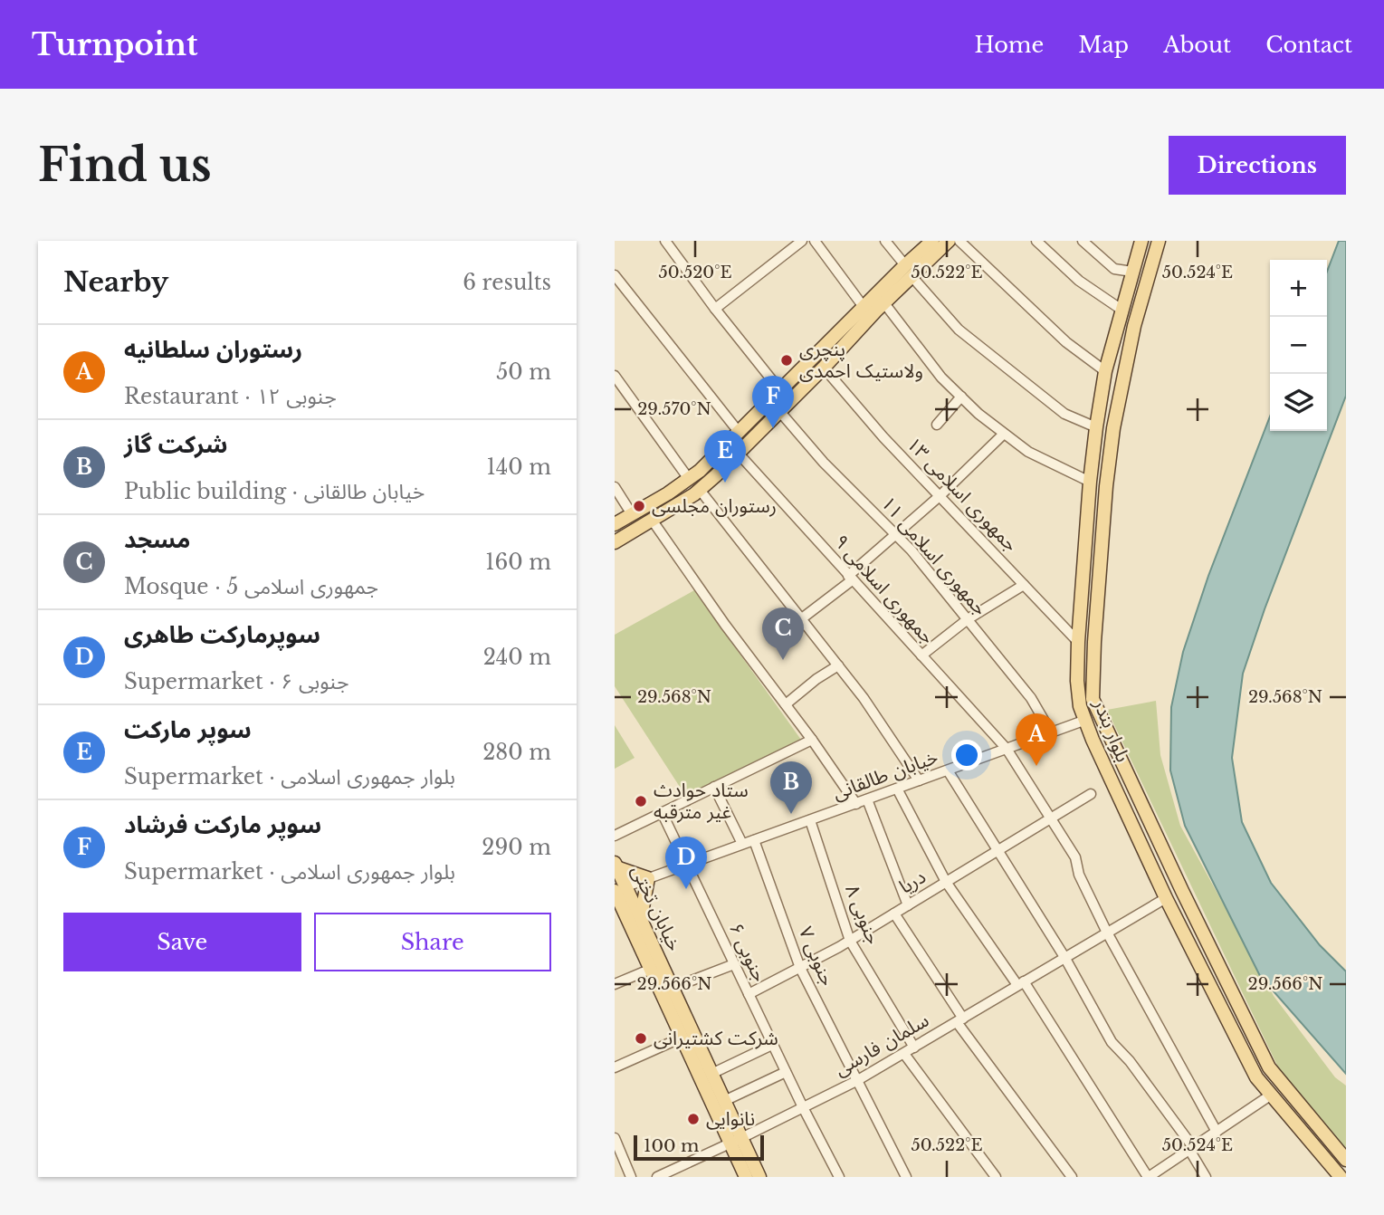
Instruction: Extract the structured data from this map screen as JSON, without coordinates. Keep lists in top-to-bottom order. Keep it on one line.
{"streets":{"main road":["بلوار بندر","خیابان تختی"],"street":["جمهوری اسلامی ۱۳","جمهوری اسلامی ۱۱","جمهوری اسلامی ۹","خیابان طالقانی","دریا","۸ جنوبی","۶ جنوبی","۷ جنوبی","سلمان فارسی"]},"crossings":[["جمهوری اسلامی ۱۳","بلوار بندر"],["جمهوری اسلامی ۱۱","خیابان طالقانی"],["جمهوری اسلامی ۹","خیابان طالقانی"],["جمهوری اسلامی ۹","دریا"],["جمهوری اسلامی ۹","سلمان فارسی"],["بلوار بندر","خیابان طالقانی"],["بلوار بندر","سلمان فارسی"],["خیابان طالقانی","خیابان تختی"],["خیابان طالقانی","۸ جنوبی"],["خیابان طالقانی","۶ جنوبی"],["خیابان طالقانی","۷ جنوبی"],["دریا","۸ جنوبی"],["دریا","۶ جنوبی"],["دریا","۷ جنوبی"],["خیابان تختی","سلمان فارسی"],["۸ جنوبی","سلمان فارسی"],["۶ جنوبی","سلمان فارسی"],["۷ جنوبی","سلمان فارسی"]],"places":["پنچری ولاستیک احمدی","رستوران مجلسی","ستاد حوادث غیر مترقبه","شرکت کشتیرانی","نانوایی"],"scale_bar":"100 m","page":{"header":"Turnpoint","nav":["Home","Map","About","Contact"],"buttons":["Directions",["Save","Share"]],"title":"Find us","heading":["Nearby","6 results"],"map_buttons":["+","−"],"list":[{"mark":"A","name":"رستوران سلطانیه","note":"Restaurant · ۱۲ جنوبی","value":"50 m"},{"mark":"B","name":"شرکت گاز","note":"Public building · خیابان طالقانی","value":"140 m"},{"mark":"C","name":"مسجد","note":"Mosque · جمهوری اسلامی 5","value":"160 m"},{"mark":"D","name":"سوپرمارکت طاهری","note":"Supermarket · ۶ جنوبی","value":"240 m"},{"mark":"E","name":"سوپر مارکت","note":"Supermarket · بلوار جمهوری اسلامی","value":"280 m"},{"mark":"F","name":"سوپر مارکت فرشاد","note":"Supermarket · بلوار جمهوری اسلامی","value":"290 m"}],"pins":["F","E","C","A","B","D"],"scale":"100 m"},"coordinates":["50.520°E","50.522°E","50.524°E","29.570°N","29.568°N","29.566°N"]}
